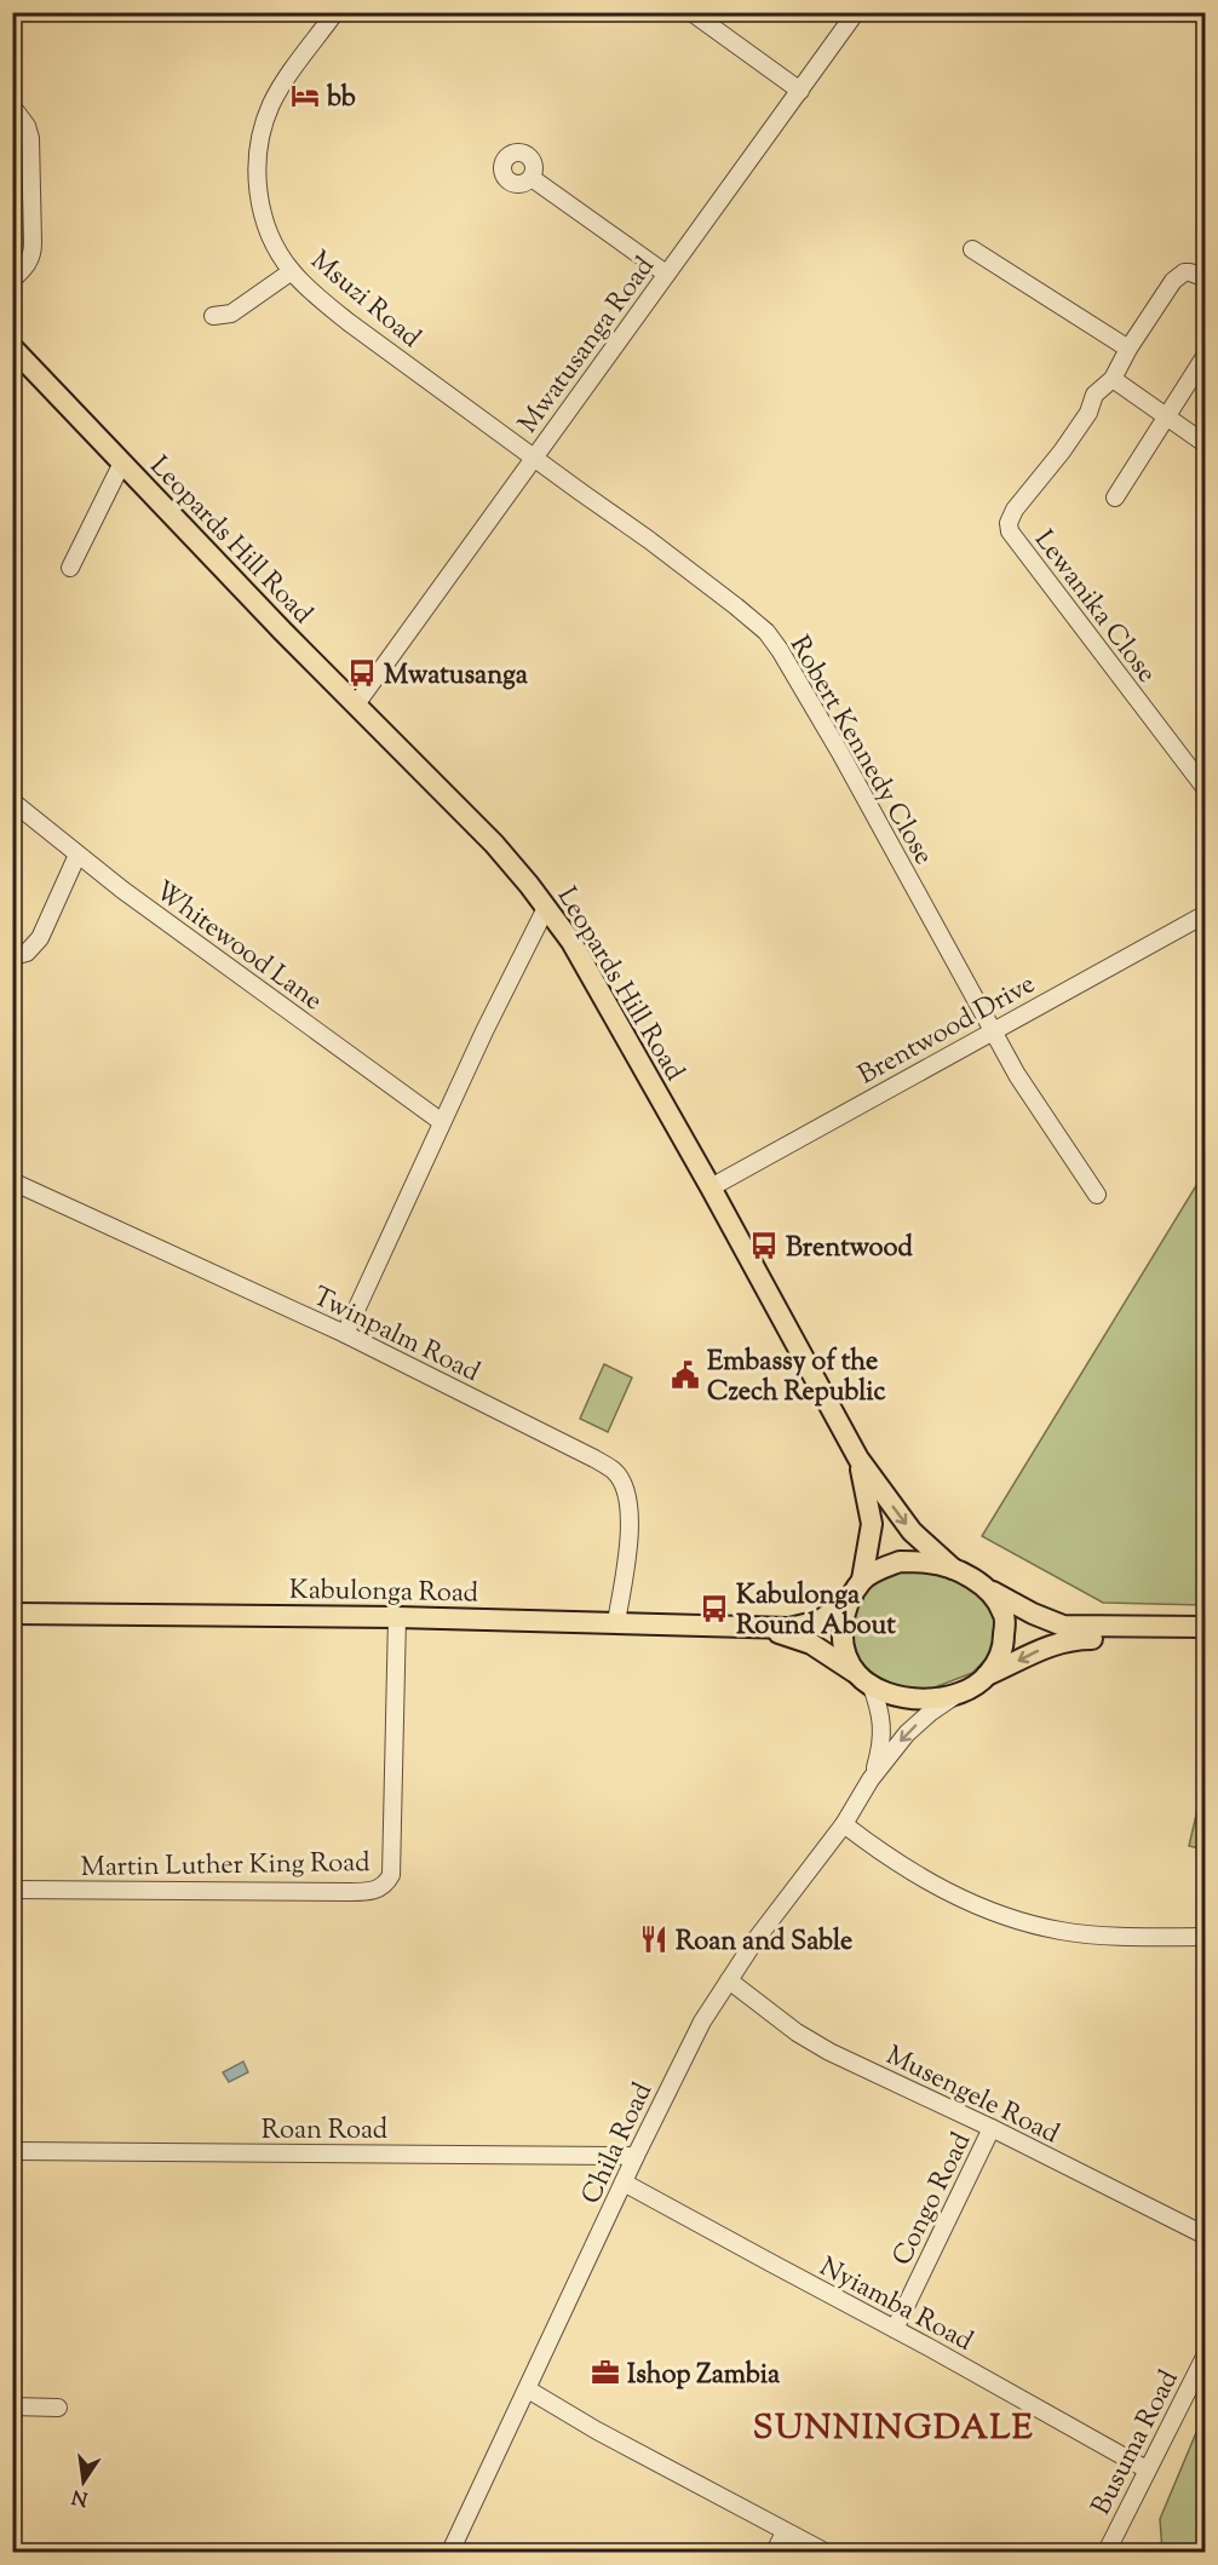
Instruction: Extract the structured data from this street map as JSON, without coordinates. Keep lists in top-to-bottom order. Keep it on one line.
{"streets":{"main road":["Leopards Hill Road","Kabulonga Road"],"street":["Msuzi Road","Mwatusanga Road","Lewanika Close","Robert Kennedy Close","Whitewood Lane","Brentwood Drive","Twinpalm Road","Martin Luther King Road","Musengele Road","Roan Road","Chila Road","Congo Road","Nyiamba Road","Busuma Road"]},"crossings":[["Msuzi Road","Mwatusanga Road"],["Msuzi Road","Robert Kennedy Close"],["Mwatusanga Road","Leopards Hill Road"],["Mwatusanga Road","Robert Kennedy Close"],["Leopards Hill Road","Brentwood Drive"],["Leopards Hill Road","Kabulonga Road"],["Leopards Hill Road","Chila Road"],["Robert Kennedy Close","Brentwood Drive"],["Twinpalm Road","Kabulonga Road"],["Kabulonga Road","Martin Luther King Road"],["Kabulonga Road","Chila Road"],["Musengele Road","Chila Road"],["Musengele Road","Congo Road"],["Roan Road","Chila Road"],["Chila Road","Nyiamba Road"],["Congo Road","Nyiamba Road"],["Nyiamba Road","Busuma Road"]],"districts":["SUNNINGDALE"],"places":{"hotel":["bb"],"bus stop":["Mwatusanga","Brentwood","Kabulonga Round About"],"public building":["Embassy of the Czech Republic"],"restaurant":["Roan and Sable"],"office":["Ishop Zambia"]},"north":"bottom"}
